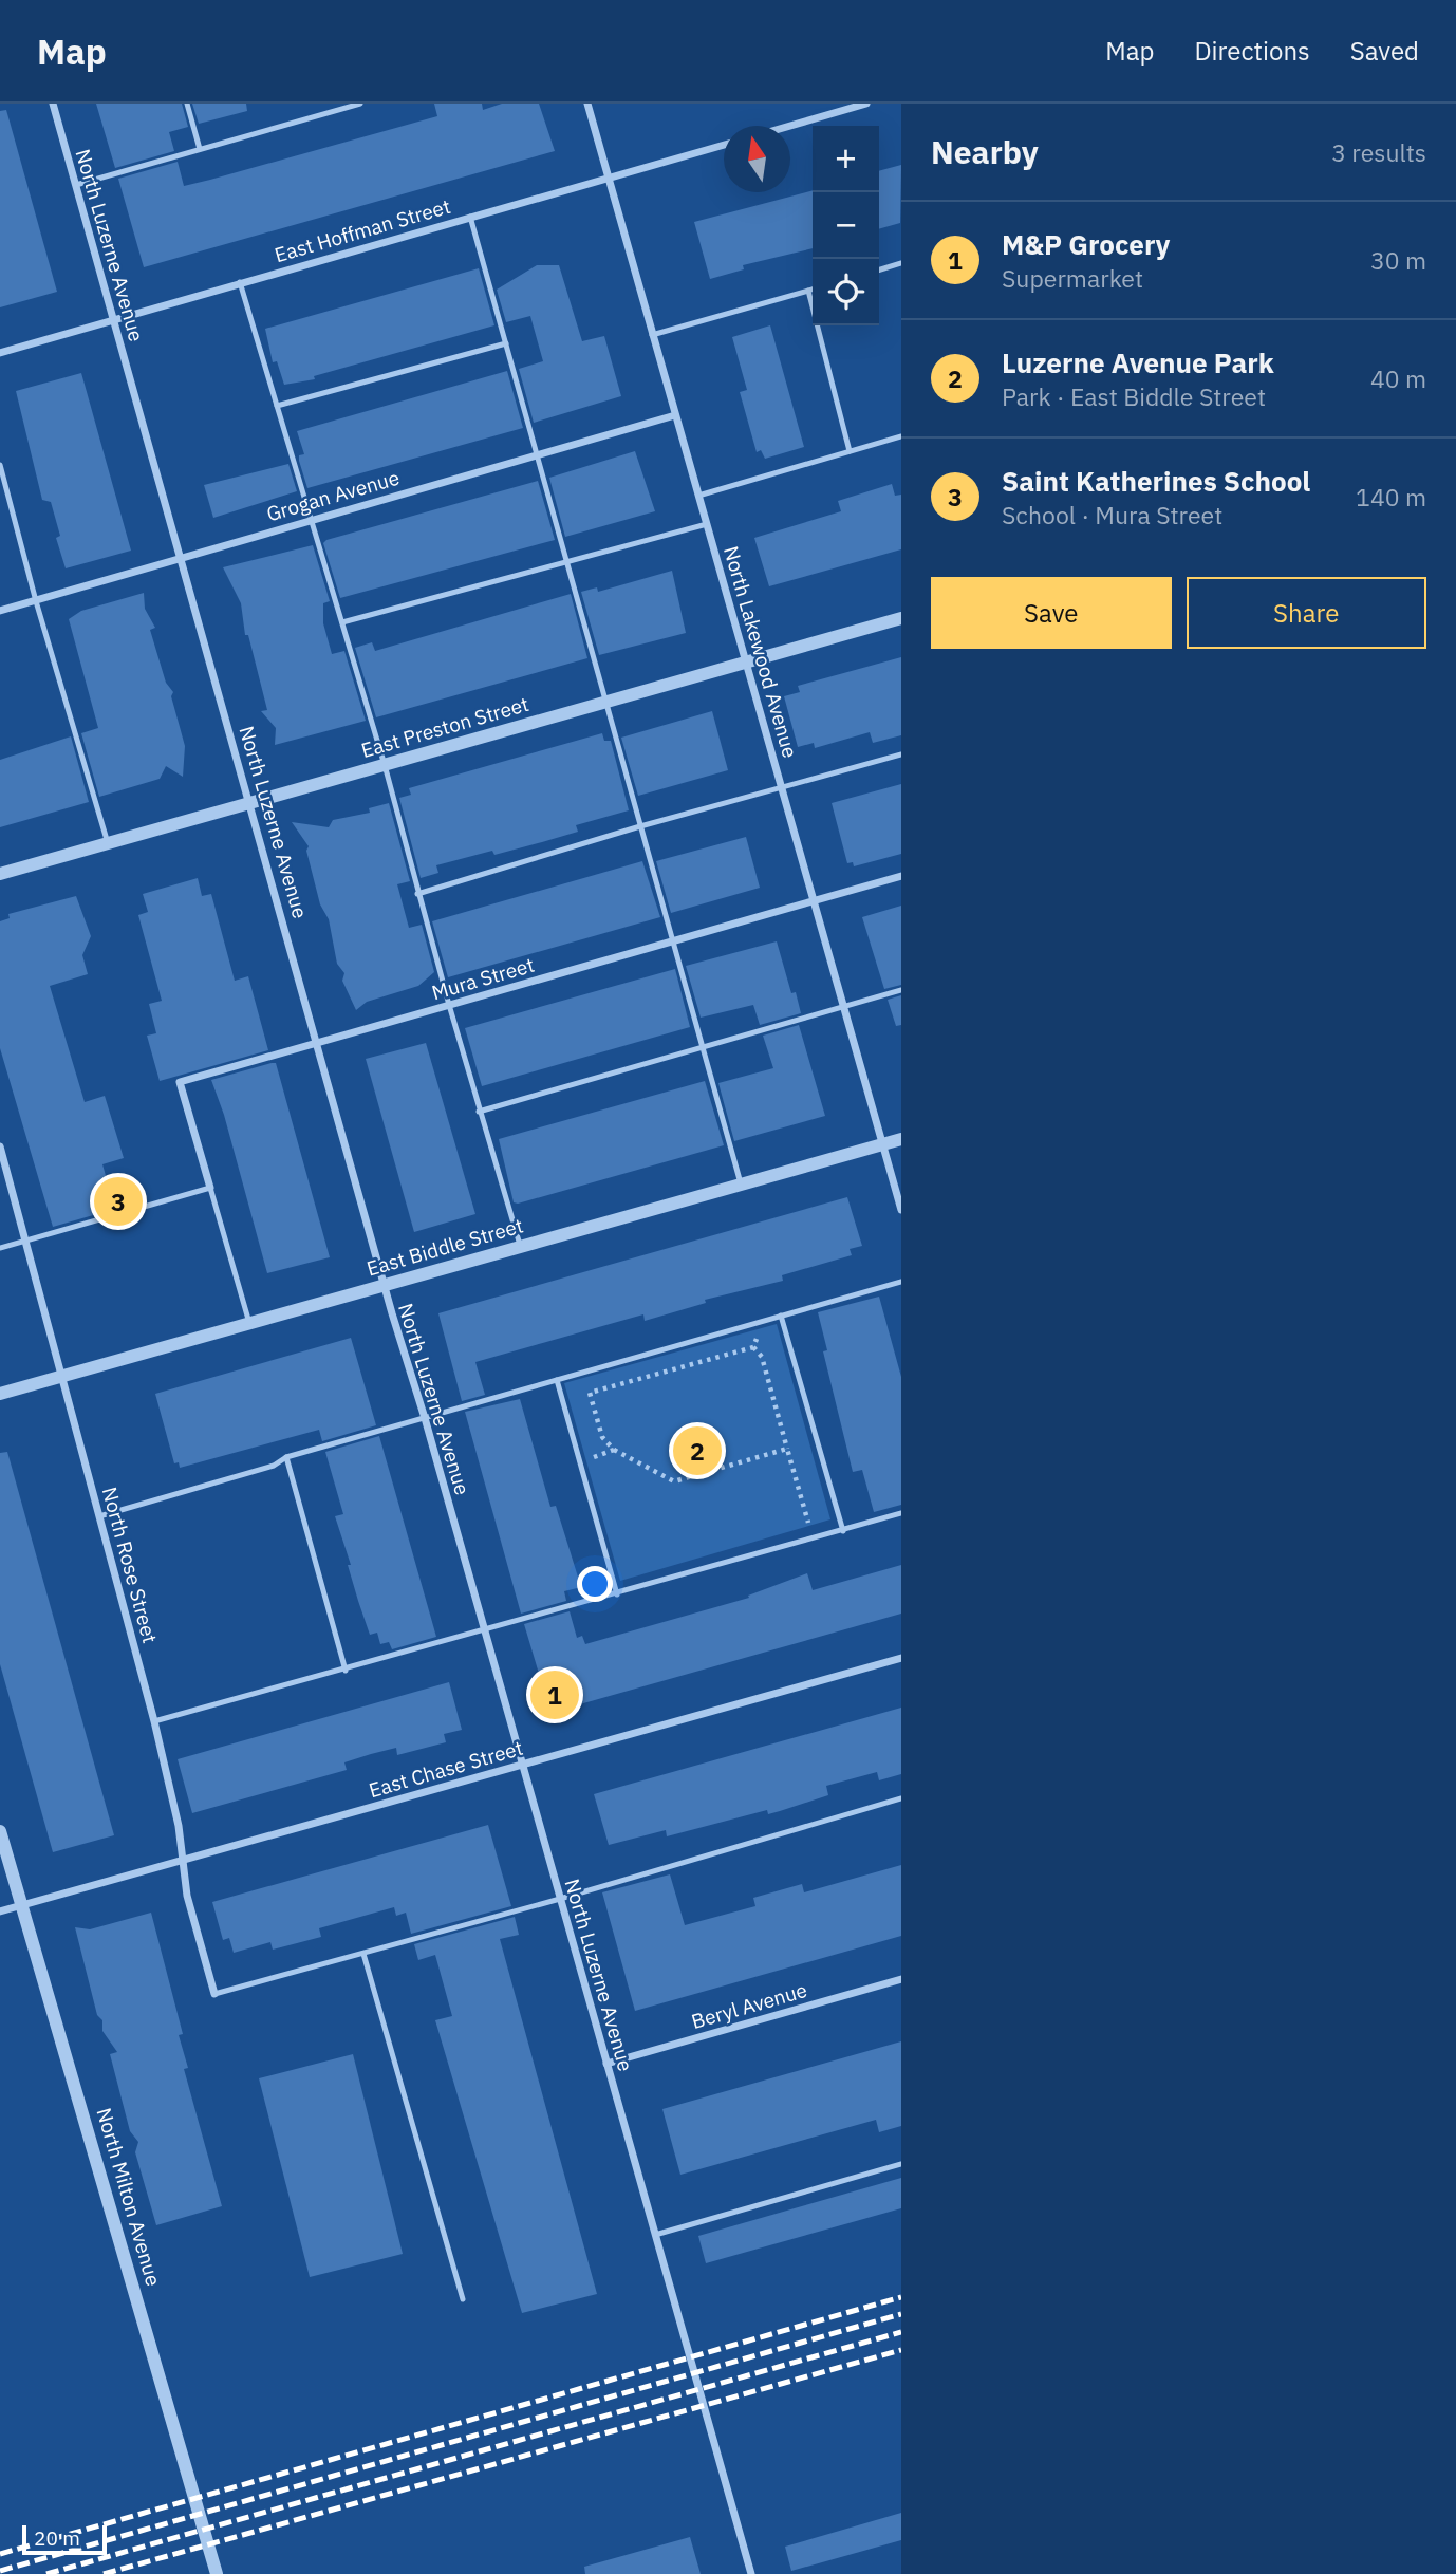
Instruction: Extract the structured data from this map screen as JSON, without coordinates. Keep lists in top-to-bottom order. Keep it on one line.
{"streets":{"street":["East Hoffman Street","North Luzerne Avenue","Grogan Avenue","North Lakewood Avenue","East Preston Street","Mura Street","East Biddle Street","North Rose Street","East Chase Street","Beryl Avenue","North Milton Avenue"]},"crossings":[["East Hoffman Street","North Luzerne Avenue"],["East Hoffman Street","North Lakewood Avenue"],["North Luzerne Avenue","Grogan Avenue"],["North Luzerne Avenue","East Preston Street"],["North Luzerne Avenue","Mura Street"],["North Luzerne Avenue","East Biddle Street"],["North Luzerne Avenue","East Chase Street"],["North Luzerne Avenue","Beryl Avenue"],["Grogan Avenue","North Lakewood Avenue"],["North Lakewood Avenue","East Preston Street"],["North Lakewood Avenue","Mura Street"],["North Lakewood Avenue","East Biddle Street"],["East Biddle Street","North Rose Street"],["North Rose Street","East Chase Street"],["East Chase Street","North Milton Avenue"]],"scale_bar":"20 m","north":"top","page":{"header":"Map","nav":["Map","Directions","Saved"],"heading":["Nearby","3 results"],"map_buttons":["+","−"],"list":[{"mark":"1","name":"M&P Grocery","note":"Supermarket","value":"30 m"},{"mark":"2","name":"Luzerne Avenue Park","note":"Park · East Biddle Street","value":"40 m"},{"mark":"3","name":"Saint Katherines School","note":"School · Mura Street","value":"140 m"}],"buttons":["Save","Share"],"pins":["3","2","1"],"scale":"20 m"}}
